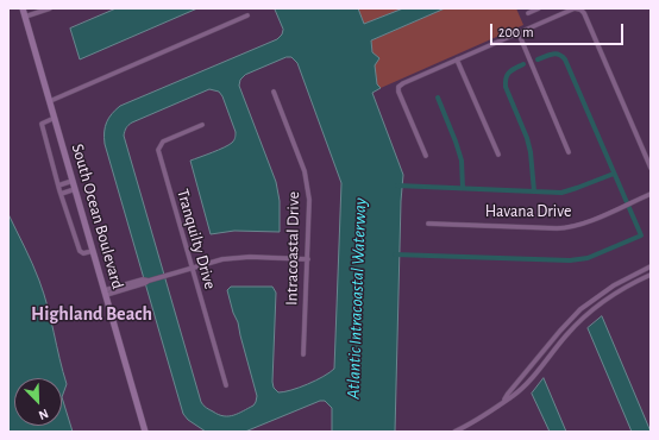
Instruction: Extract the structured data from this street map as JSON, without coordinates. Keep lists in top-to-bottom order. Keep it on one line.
{"streets":{"main road":["South Ocean Boulevard"],"street":["Havana Drive","Tranquilty Drive","Intracoastal Drive"]},"districts":["Highland Beach"],"water":["Atlantic Intracoastal Waterway"],"scale_bar":"200 m","north":"bottom right"}
